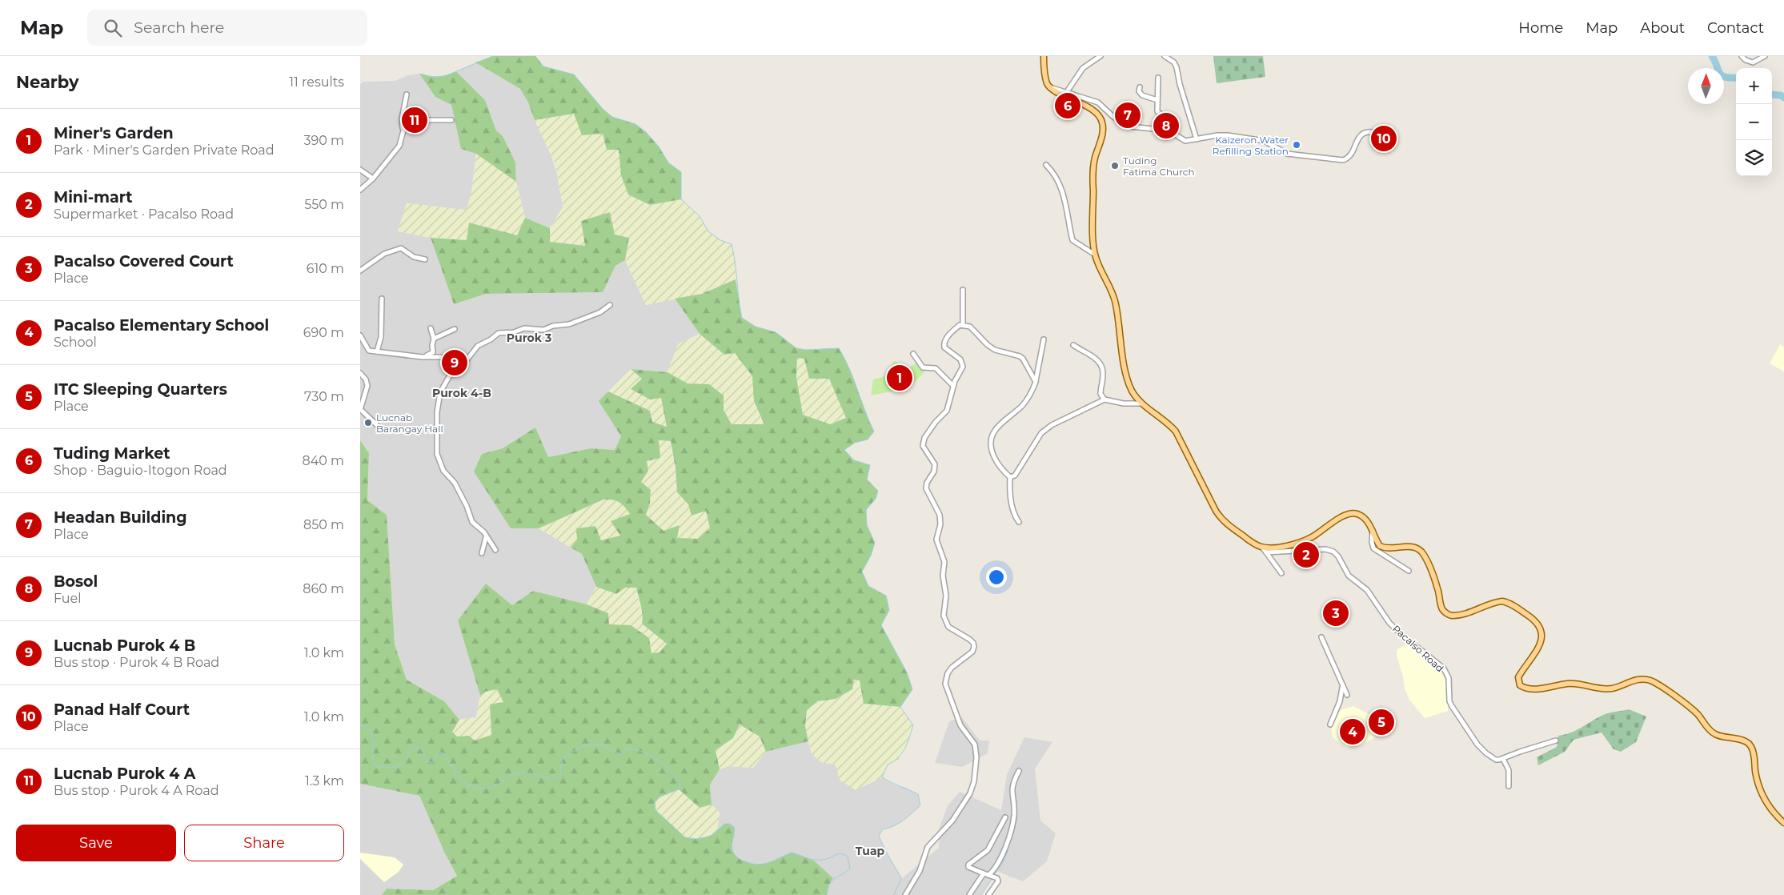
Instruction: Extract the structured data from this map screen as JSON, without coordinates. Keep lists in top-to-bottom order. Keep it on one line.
{"streets":{"street":["Pacalso Road"]},"districts":["Purok 3","Purok 4-B","Tuap"],"places":["Kaizeron Water Refilling Station","Tuding Fatima Church","Lucnab Barangay Hall"],"north":"top","page":{"header":"Map","search":"Search here","nav":["Home","Map","About","Contact"],"heading":["Nearby","11 results"],"map_buttons":["+","−"],"pins":["6","7","11","8","10","9","1","2","3","5","4"],"list":[{"mark":"1","name":"Miner's Garden","note":"Park · Miner's Garden Private Road","value":"390 m"},{"mark":"2","name":"Mini-mart","note":"Supermarket · Pacalso Road","value":"550 m"},{"mark":"3","name":"Pacalso Covered Court","note":"Place","value":"610 m"},{"mark":"4","name":"Pacalso Elementary School","note":"School","value":"690 m"},{"mark":"5","name":"ITC Sleeping Quarters","note":"Place","value":"730 m"},{"mark":"6","name":"Tuding Market","note":"Shop · Baguio-Itogon Road","value":"840 m"},{"mark":"7","name":"Headan Building","note":"Place","value":"850 m"},{"mark":"8","name":"Bosol","note":"Fuel","value":"860 m"},{"mark":"9","name":"Lucnab Purok 4 B","note":"Bus stop · Purok 4 B Road","value":"1.0 km"},{"mark":"10","name":"Panad Half Court","note":"Place","value":"1.0 km"},{"mark":"11","name":"Lucnab Purok 4 A","note":"Bus stop · Purok 4 A Road","value":"1.3 km"}],"buttons":["Save","Share"]}}
